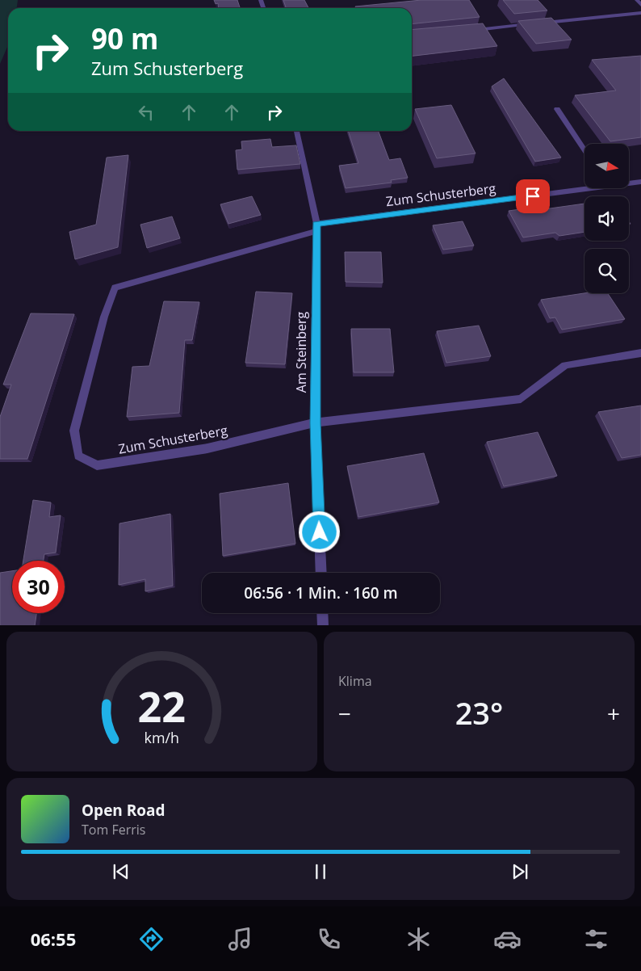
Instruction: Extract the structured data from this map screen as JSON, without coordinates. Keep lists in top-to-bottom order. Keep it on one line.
{"streets":{"street":["Zum Schusterberg","Am Steinberg"]},"crossings":[["Zum Schusterberg","Am Steinberg"]],"north":"right","page":{"turn":["90 m","Zum Schusterberg"],"limit":"30","trip":"06:56 · 1 Min. · 160 m","tile":"Klima","heat":["−","23°","+"],"song":["Open Road","Tom Ferris"],"tabs":"06:55","gauge":["22","km/h"]}}
